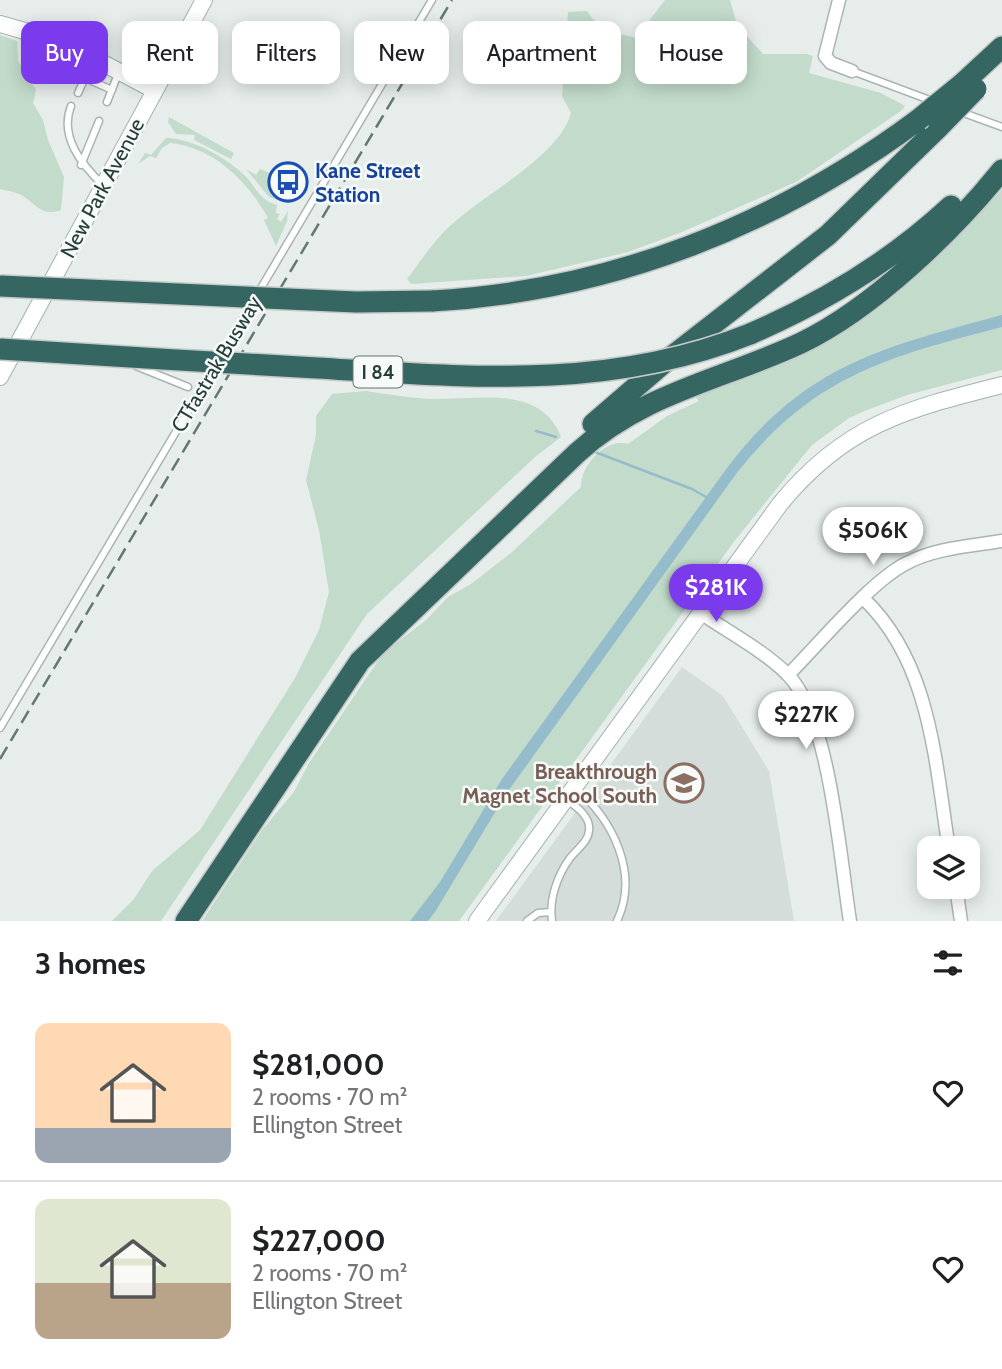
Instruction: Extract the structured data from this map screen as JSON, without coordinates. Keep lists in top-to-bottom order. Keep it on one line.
{"streets":{"highway":["I 84"],"street":["New Park Avenue"],"lane":["CTfastrak Busway"]},"places":{"bus stop":["Kane Street Station"],"school or university":["Breakthrough Magnet School South"]},"page":{"chip":["Buy","Rent","Filters","New","Apartment","House"],"price":["$506K","$281K","$227K"],"heading":"3 homes","list":[{"name":"$281,000","note":"2 rooms · 70 m² · Ellington Street"},{"name":"$227,000","note":"2 rooms · 70 m² · Ellington Street"}]}}
